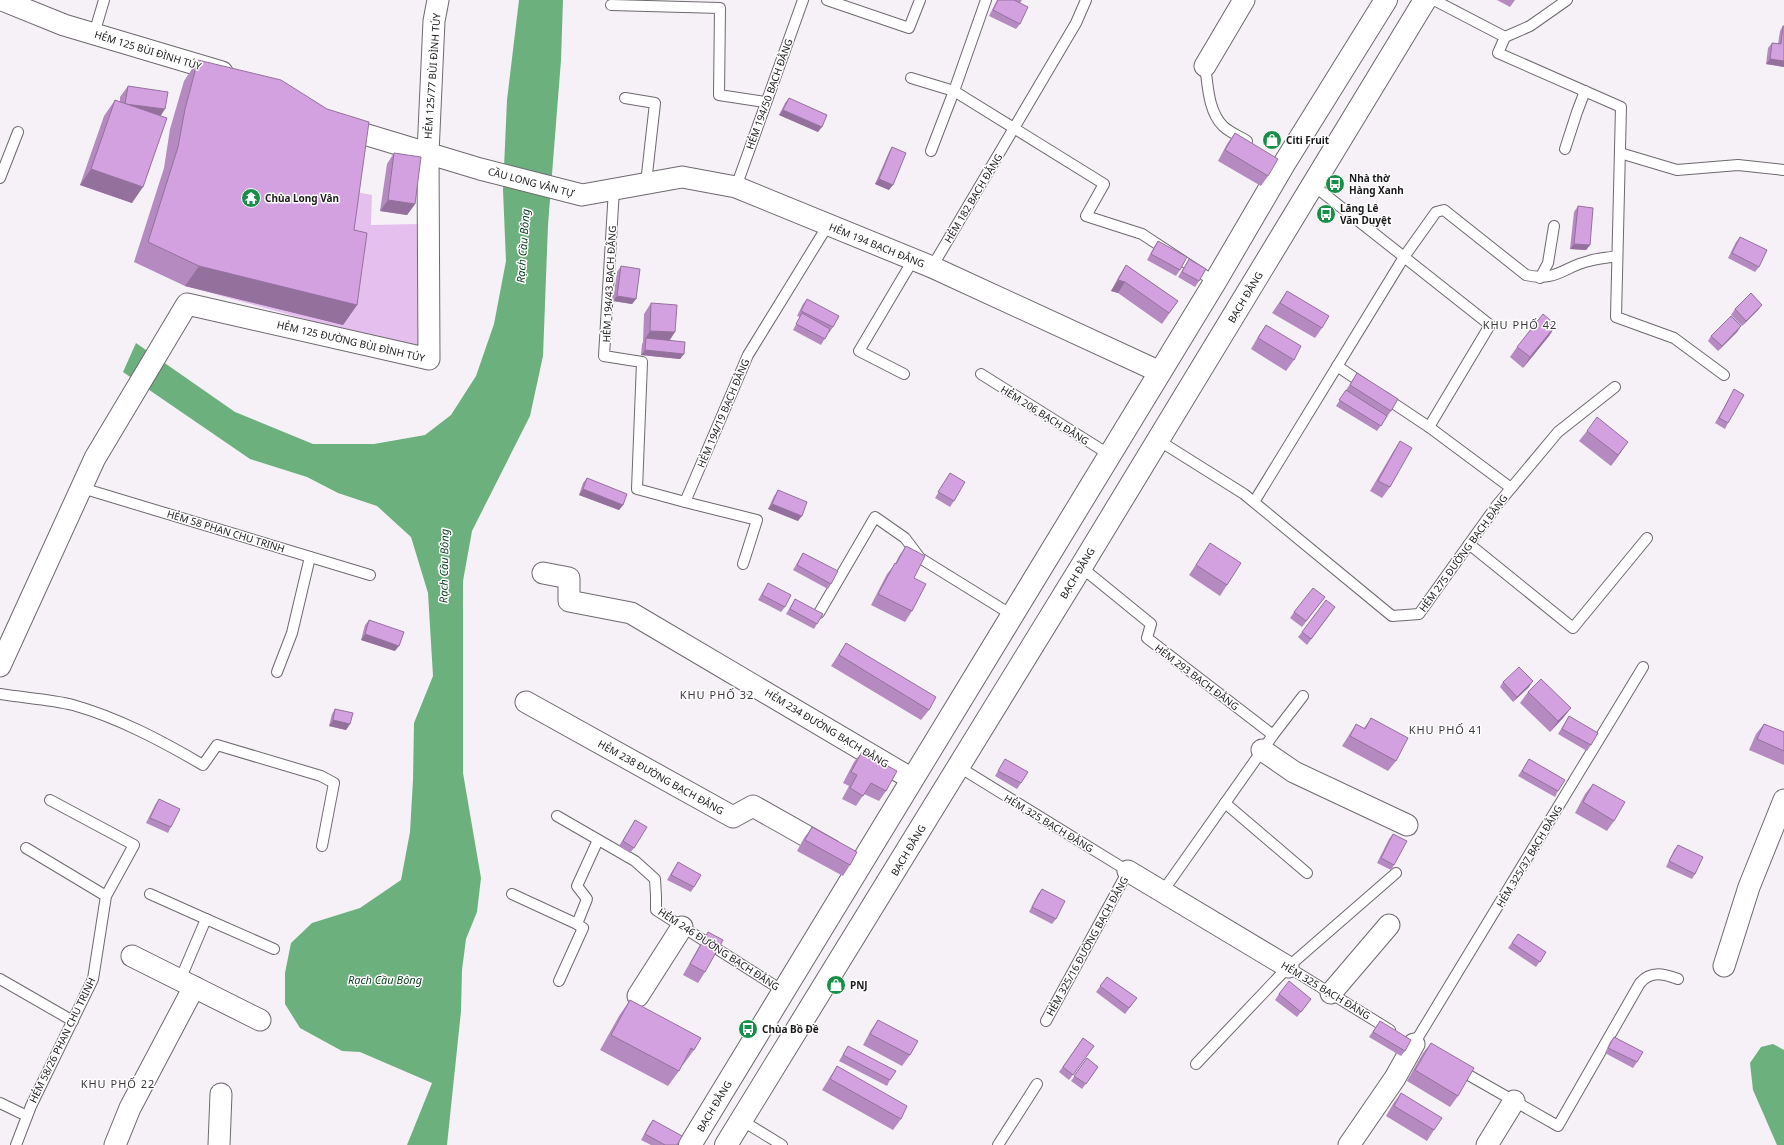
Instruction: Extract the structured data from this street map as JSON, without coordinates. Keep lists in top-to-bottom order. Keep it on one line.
{"streets":{"main road":["BẠCH ĐẰNG"],"street":["HẺM 125 BÙI ĐÌNH TÚY","HẺM 125/77 BÙI ĐÌNH TÚY","CẦU LONG VÂN TỰ","HẺM 194 BẠCH ĐẰNG","HẺM 125 ĐƯỜNG BÙI ĐÌNH TÚY","HẺM 234 ĐƯỜNG BẠCH ĐẰNG","HẺM 238 ĐƯỜNG BẠCH ĐẰNG","HẺM 325 BẠCH ĐẰNG"],"lane":["HẺM 194/50 BẠCH ĐẰNG","HẺM 182 BẠCH ĐẰNG","HẺM 194/43 BẠCH ĐẰNG","HẺM 194/19 BẠCH ĐẰNG","HẺM 206 BẠCH ĐẰNG","HẺM 58 PHAN CHU TRINH","HẺM 275 ĐƯỜNG BẠCH ĐẰNG","HẺM 293 BẠCH ĐẰNG","HẺM 325/37 BẠCH ĐẰNG","HẺM 325/16 ĐƯỜNG BẠCH ĐẰNG","HẺM 246 ĐƯỜNG BẠCH ĐẰNG","HẺM 58/26 PHAN CHU TRINH"]},"crossings":[["HẺM 125/77 BÙI ĐÌNH TÚY","CẦU LONG VÂN TỰ"],["HẺM 125/77 BÙI ĐÌNH TÚY","HẺM 125 ĐƯỜNG BÙI ĐÌNH TÚY"],["HẺM 194/50 BẠCH ĐẰNG","HẺM 194 BẠCH ĐẰNG"],["CẦU LONG VÂN TỰ","HẺM 194 BẠCH ĐẰNG"],["CẦU LONG VÂN TỰ","HẺM 125 ĐƯỜNG BÙI ĐÌNH TÚY"],["HẺM 182 BẠCH ĐẰNG","HẺM 194 BẠCH ĐẰNG"],["HẺM 194 BẠCH ĐẰNG","HẺM 194/43 BẠCH ĐẰNG"],["HẺM 194 BẠCH ĐẰNG","BẠCH ĐẰNG"],["HẺM 194 BẠCH ĐẰNG","HẺM 194/19 BẠCH ĐẰNG"],["HẺM 194/43 BẠCH ĐẰNG","HẺM 194/19 BẠCH ĐẰNG"],["BẠCH ĐẰNG","HẺM 206 BẠCH ĐẰNG"],["BẠCH ĐẰNG","HẺM 275 ĐƯỜNG BẠCH ĐẰNG"],["BẠCH ĐẰNG","HẺM 293 BẠCH ĐẰNG"],["BẠCH ĐẰNG","HẺM 234 ĐƯỜNG BẠCH ĐẰNG"],["BẠCH ĐẰNG","HẺM 238 ĐƯỜNG BẠCH ĐẰNG"],["BẠCH ĐẰNG","HẺM 325 BẠCH ĐẰNG"],["BẠCH ĐẰNG","HẺM 246 ĐƯỜNG BẠCH ĐẰNG"],["HẺM 125 ĐƯỜNG BÙI ĐÌNH TÚY","HẺM 58 PHAN CHU TRINH"],["HẺM 325 BẠCH ĐẰNG","HẺM 325/37 BẠCH ĐẰNG"],["HẺM 325 BẠCH ĐẰNG","HẺM 325/16 ĐƯỜNG BẠCH ĐẰNG"]],"districts":["KHU PHỐ 42","KHU PHỐ 32","KHU PHỐ 41","KHU PHỐ 22"],"water":["Rạch Cầu Bông"],"places":{"shop":["Citi Fruit","PNJ"],"bus stop":["Nhà thờ Hàng Xanh","Lăng Lê Văn Duyệt","Chùa Bồ Đề"],"temple":["Chùa Long Vân"]}}
